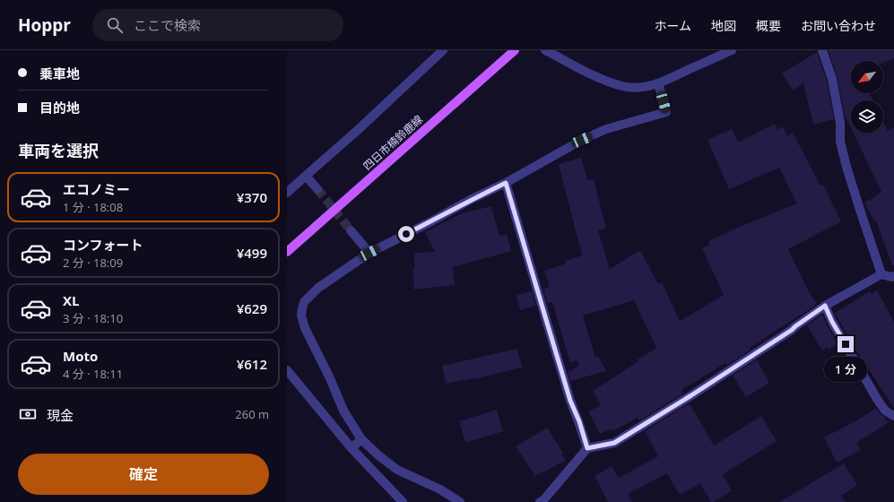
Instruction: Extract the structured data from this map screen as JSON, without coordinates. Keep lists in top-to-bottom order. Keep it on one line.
{"streets":{"main road":["四日市楠鈴鹿線"]},"north":"bottom left","page":{"header":"Hoppr","search":"ここで検索","nav":["ホーム","地図","概要","お問い合わせ"],"banner":["乗車地","目的地"],"heading":"車両を選択","list":[{"name":"エコノミー","note":"1 分 · 18:08","value":"¥370"},{"name":"コンフォート","note":"2 分 · 18:09","value":"¥499"},{"name":"XL","note":"3 分 · 18:10","value":"¥629"},{"name":"Moto","note":"4 分 · 18:11","value":"¥612"}],"bubble":"1 分","pay":["現金","260 m"],"buttons":"確定"}}
